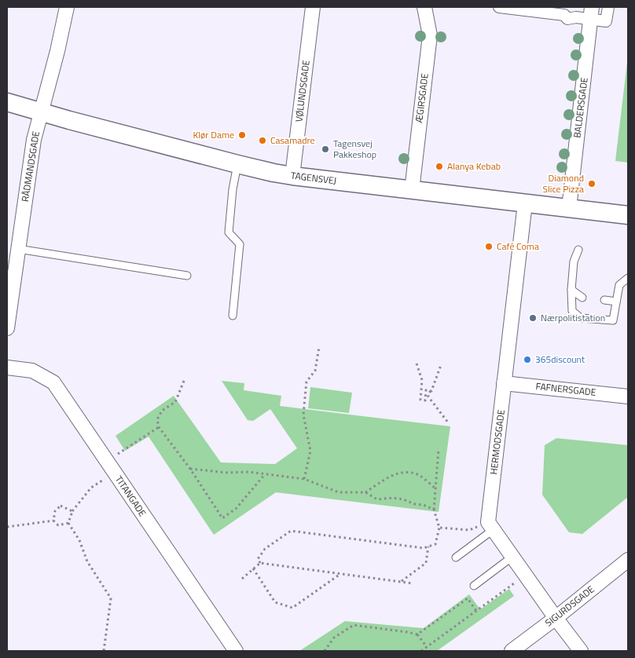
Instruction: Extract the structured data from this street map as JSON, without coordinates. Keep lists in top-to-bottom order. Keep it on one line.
{"streets":{"street":["VØLUNDSGADE","ÆGIRSGADE","BALDERSGADE","RÅDMANDSGADE","TAGENSVEJ","FAFNERSGADE","HERMODSGADE","TITANGADE","SIGURDSGADE"]},"crossings":[["VØLUNDSGADE","TAGENSVEJ"],["ÆGIRSGADE","TAGENSVEJ"],["BALDERSGADE","TAGENSVEJ"],["RÅDMANDSGADE","TAGENSVEJ"],["TAGENSVEJ","HERMODSGADE"],["FAFNERSGADE","HERMODSGADE"]],"places":["Klør Dame","Casamadre","Tagensvej Pakkeshop","Alanya Kebab","Diamond Slice Pizza","Café Coma","Nærpolitistation","365discount"]}
